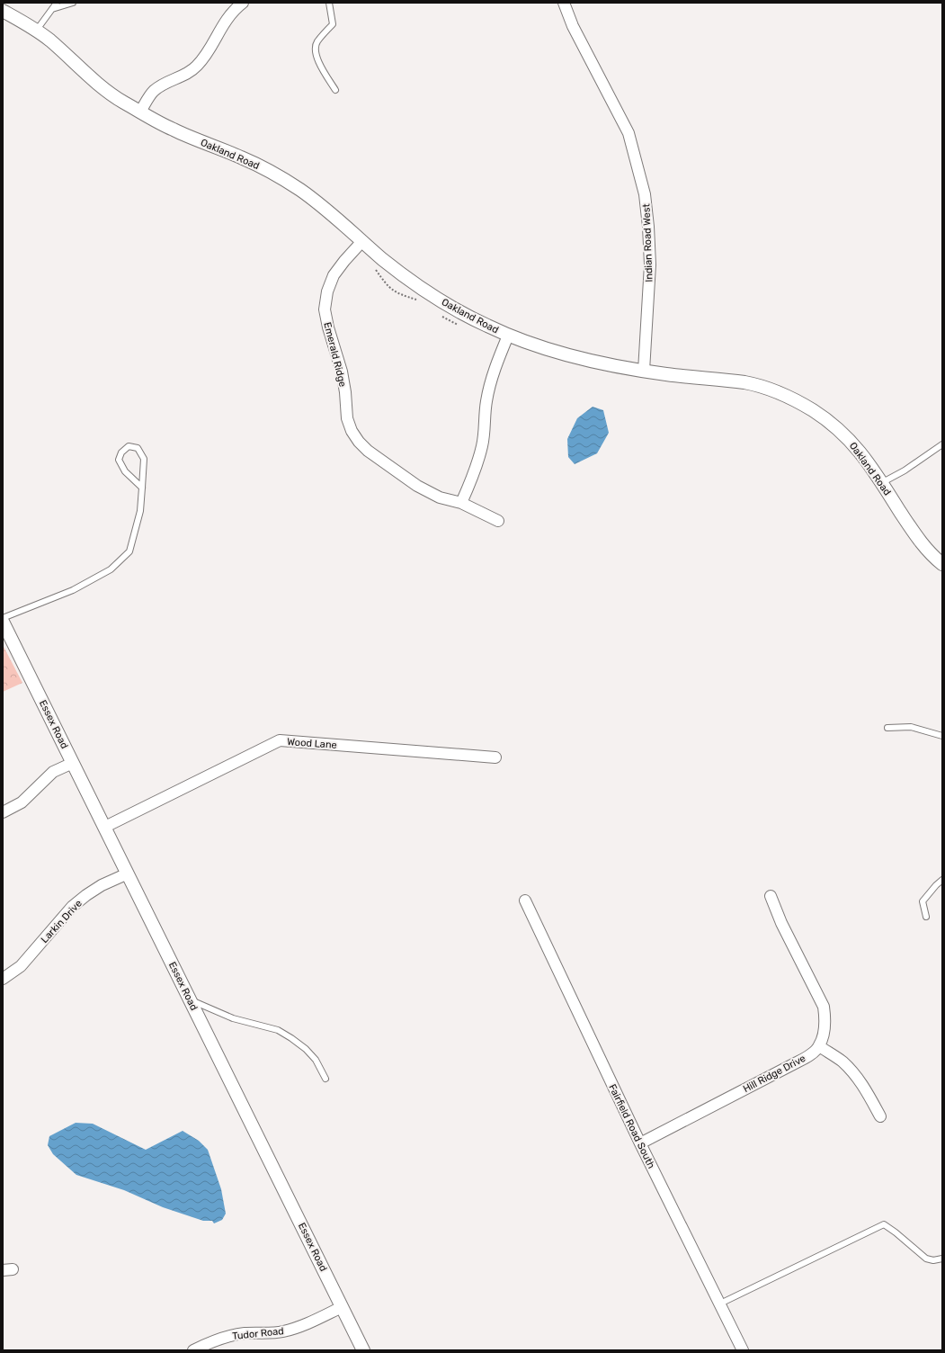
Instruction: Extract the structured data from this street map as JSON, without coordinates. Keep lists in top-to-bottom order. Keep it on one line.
{"streets":{"street":["Oakland Road","Indian Road West","Emerald Ridge","Essex Road","Wood Lane","Larkin Drive","Hill Ridge Drive","Fairfield Road South","Tudor Road"]},"crossings":[["Oakland Road","Indian Road West"],["Oakland Road","Emerald Ridge"],["Essex Road","Wood Lane"],["Essex Road","Larkin Drive"],["Essex Road","Tudor Road"],["Hill Ridge Drive","Fairfield Road South"]]}
